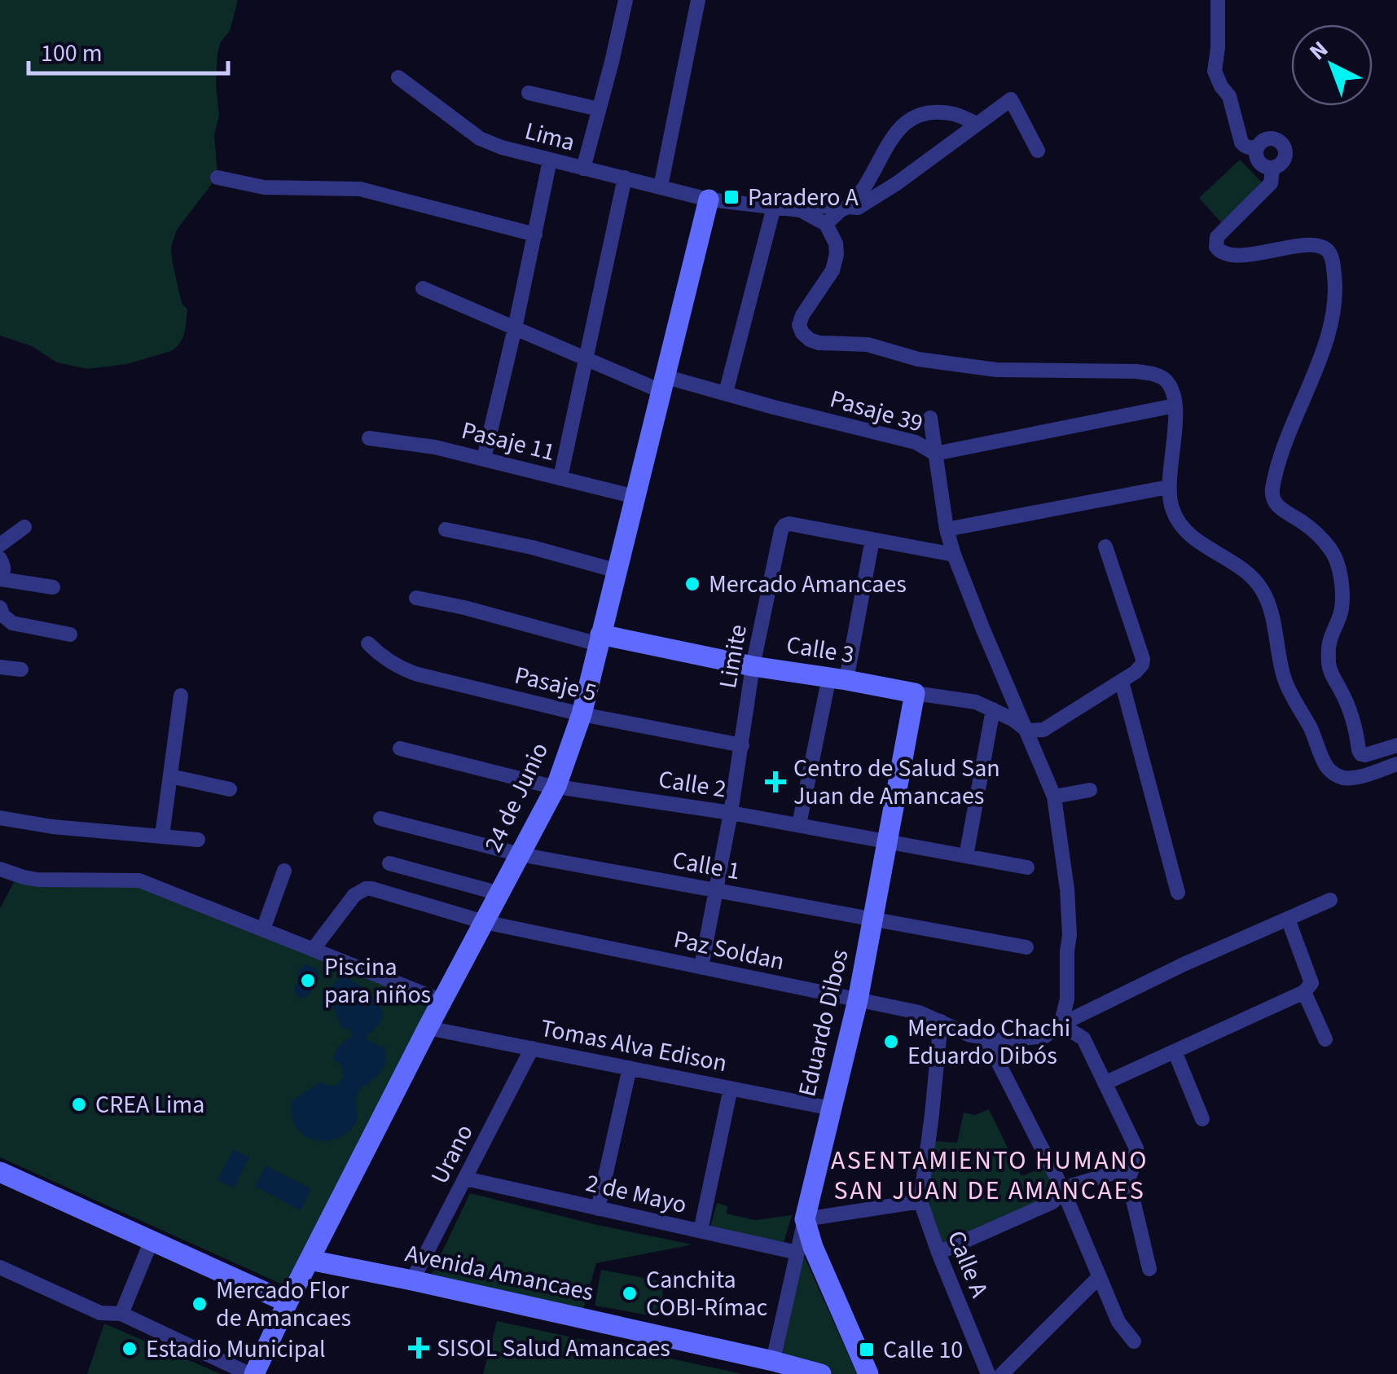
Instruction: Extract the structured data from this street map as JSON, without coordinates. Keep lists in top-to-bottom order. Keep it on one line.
{"streets":{"street":["Lima","Pasaje 39","Pasaje 11","Calle 3","Limite","Pasaje 5","Calle 2","24 de Junio","Calle 1","Paz Soldan","Eduardo Dibos","Tomas Alva Edison","Urano","2 de Mayo","Calle A","Avenida Amancaes"]},"crossings":[["Lima","24 de Junio"],["Pasaje 39","24 de Junio"],["Pasaje 11","24 de Junio"],["Calle 3","Limite"],["Calle 3","24 de Junio"],["Calle 3","Eduardo Dibos"],["Limite","Pasaje 5"],["Limite","Calle 2"],["Limite","Calle 1"],["Limite","Paz Soldan"],["Pasaje 5","24 de Junio"],["Calle 2","24 de Junio"],["Calle 2","Eduardo Dibos"],["24 de Junio","Calle 1"],["24 de Junio","Paz Soldan"],["24 de Junio","Tomas Alva Edison"],["24 de Junio","Avenida Amancaes"],["Calle 1","Eduardo Dibos"],["Paz Soldan","Eduardo Dibos"],["Paz Soldan","Calle A"],["Eduardo Dibos","Tomas Alva Edison"],["Eduardo Dibos","2 de Mayo"],["Eduardo Dibos","Avenida Amancaes"],["Tomas Alva Edison","Urano"],["Urano","2 de Mayo"],["Urano","Avenida Amancaes"]],"districts":["ASENTAMIENTO HUMANO SAN JUAN DE AMANCAES"],"places":{"transit":["Paradero A","Calle 10"],"other":["Mercado Amancaes","Piscina para niños","Mercado Chachi Eduardo Dibós","CREA Lima","Canchita COBI-Rímac","Mercado Flor de Amancaes","Estadio Municipal"],"health":["Centro de Salud San Juan de Amancaes","SISOL Salud Amancaes"]},"scale_bar":"100 m","north":"top left"}
